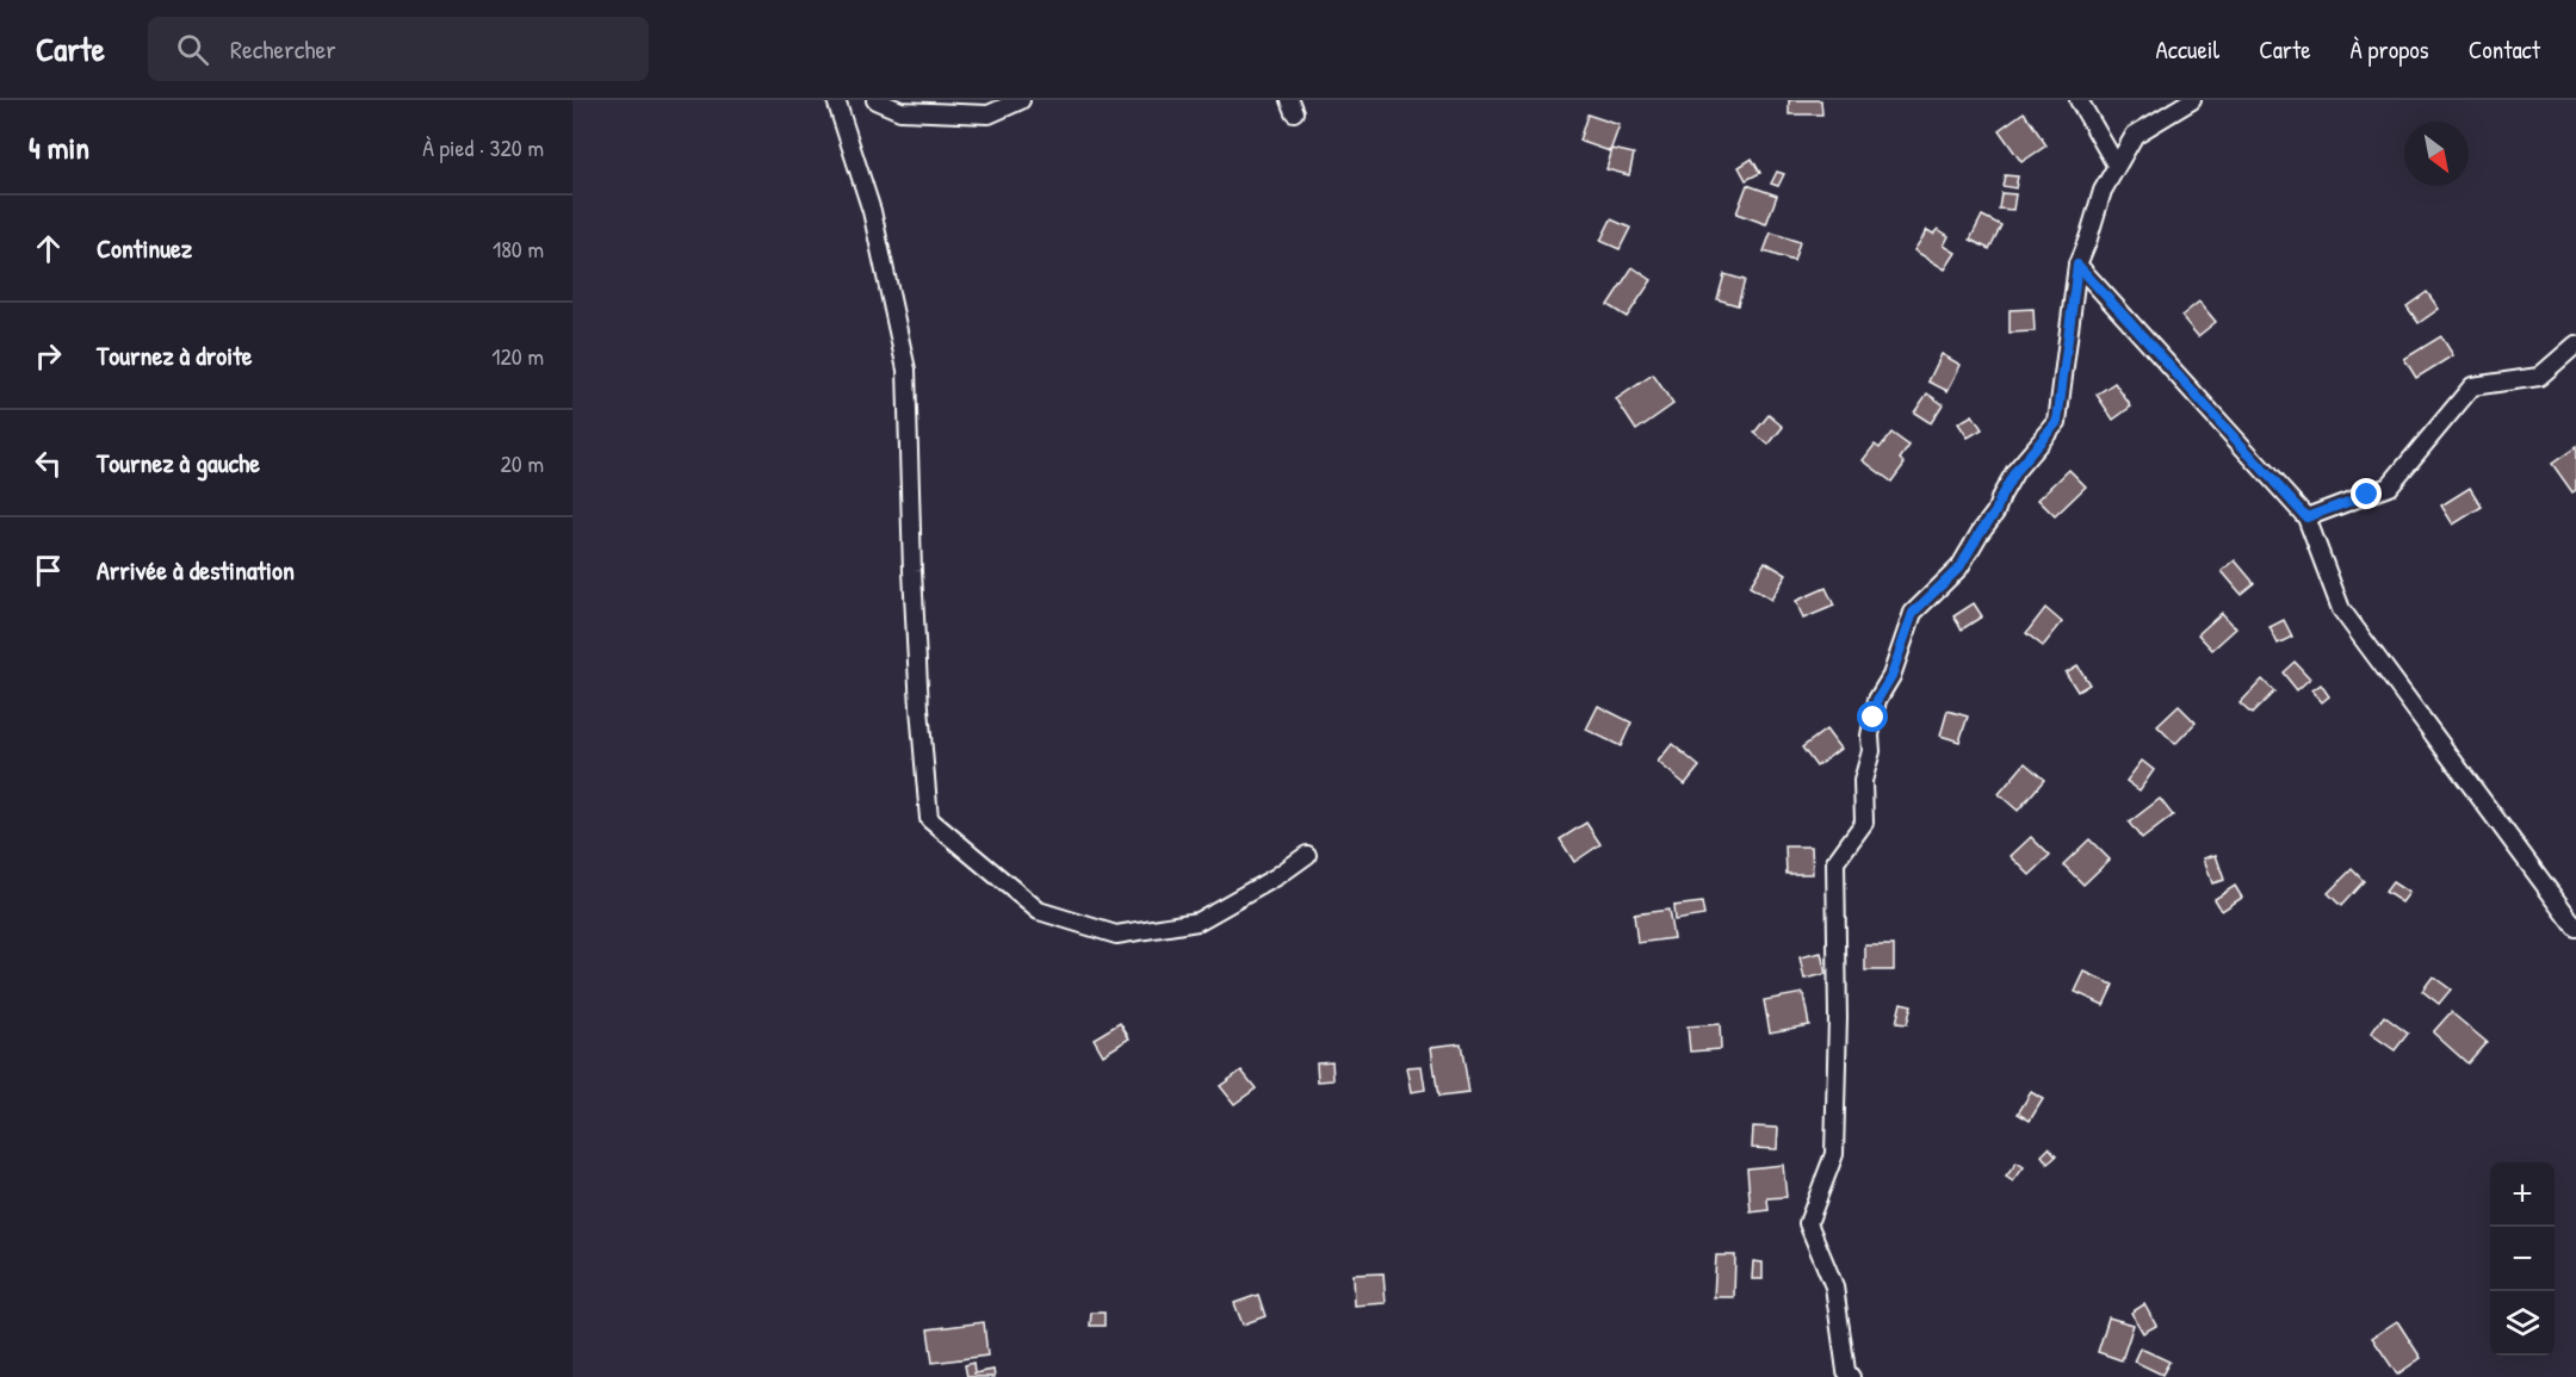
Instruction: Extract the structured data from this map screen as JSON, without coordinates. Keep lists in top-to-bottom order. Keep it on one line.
{"north":"bottom right","page":{"header":"Carte","search":"Rechercher","nav":["Accueil","Carte","À propos","Contact"],"heading":["4 min","À pied · 320 m"],"list":[["Continuez","180 m"],["Tournez à droite","120 m"],["Tournez à gauche","20 m"],"Arrivée à destination"],"map_buttons":["+","−"]}}
